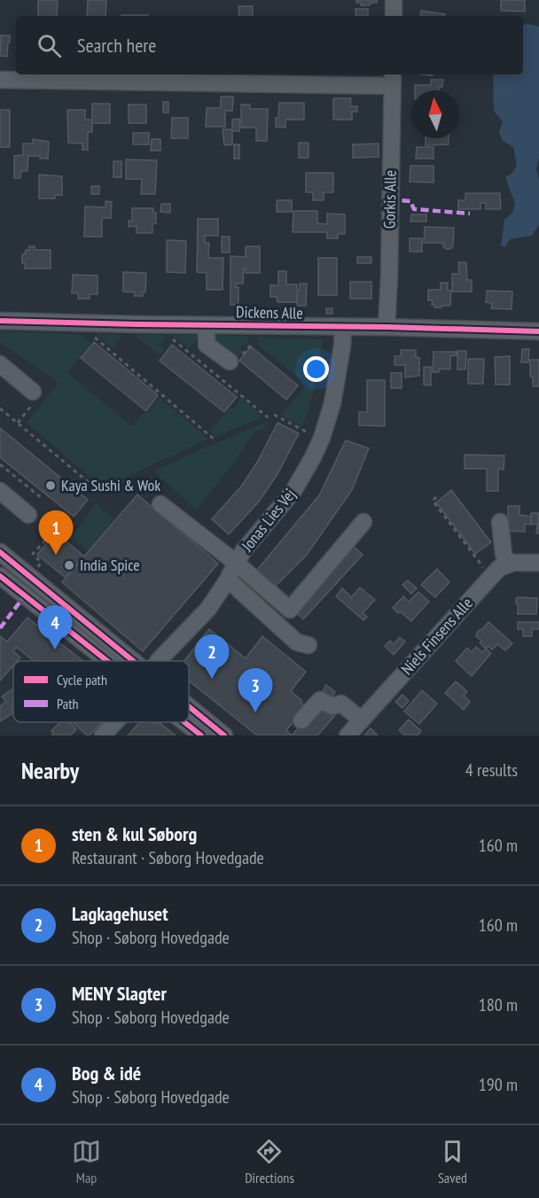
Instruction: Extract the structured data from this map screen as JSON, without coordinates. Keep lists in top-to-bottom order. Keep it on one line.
{"streets":{"street":["Gorkis Alle","Dickens Alle","Jonas Lies Vej","Niels Finsens Alle"]},"crossings":[["Gorkis Alle","Dickens Alle"],["Dickens Alle","Jonas Lies Vej"]],"places":["Kaya Sushi & Wok","India Spice"],"legend":["Cycle path","Path"],"north":"top","page":{"search":"Search here","pins":["1","4","2","3"],"heading":["Nearby","4 results"],"list":[{"mark":"1","name":"sten & kul Søborg","note":"Restaurant · Søborg Hovedgade","value":"160 m"},{"mark":"2","name":"Lagkagehuset","note":"Shop · Søborg Hovedgade","value":"160 m"},{"mark":"3","name":"MENY Slagter","note":"Shop · Søborg Hovedgade","value":"180 m"},{"mark":"4","name":"Bog & idé","note":"Shop · Søborg Hovedgade","value":"190 m"}],"nav":["Map","Directions","Saved"]}}
